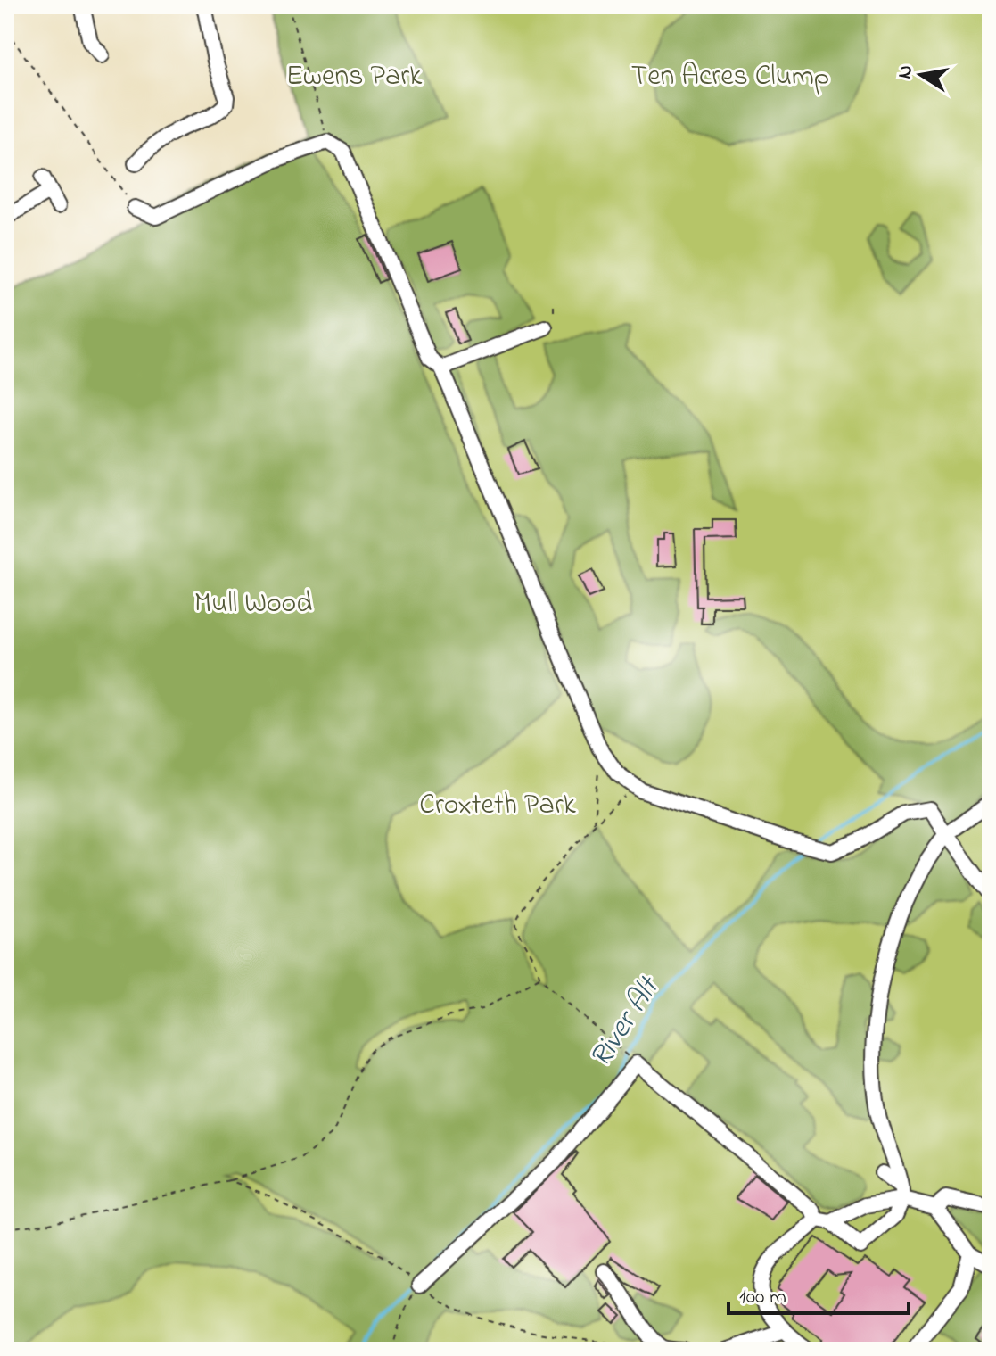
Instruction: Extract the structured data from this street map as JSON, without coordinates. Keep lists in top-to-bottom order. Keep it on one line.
{"water":["River Alt"],"parks":["Ewens Park","Ten Acres Clump","Mull Wood","Croxteth Park"],"scale_bar":"100 m","north":"left"}
